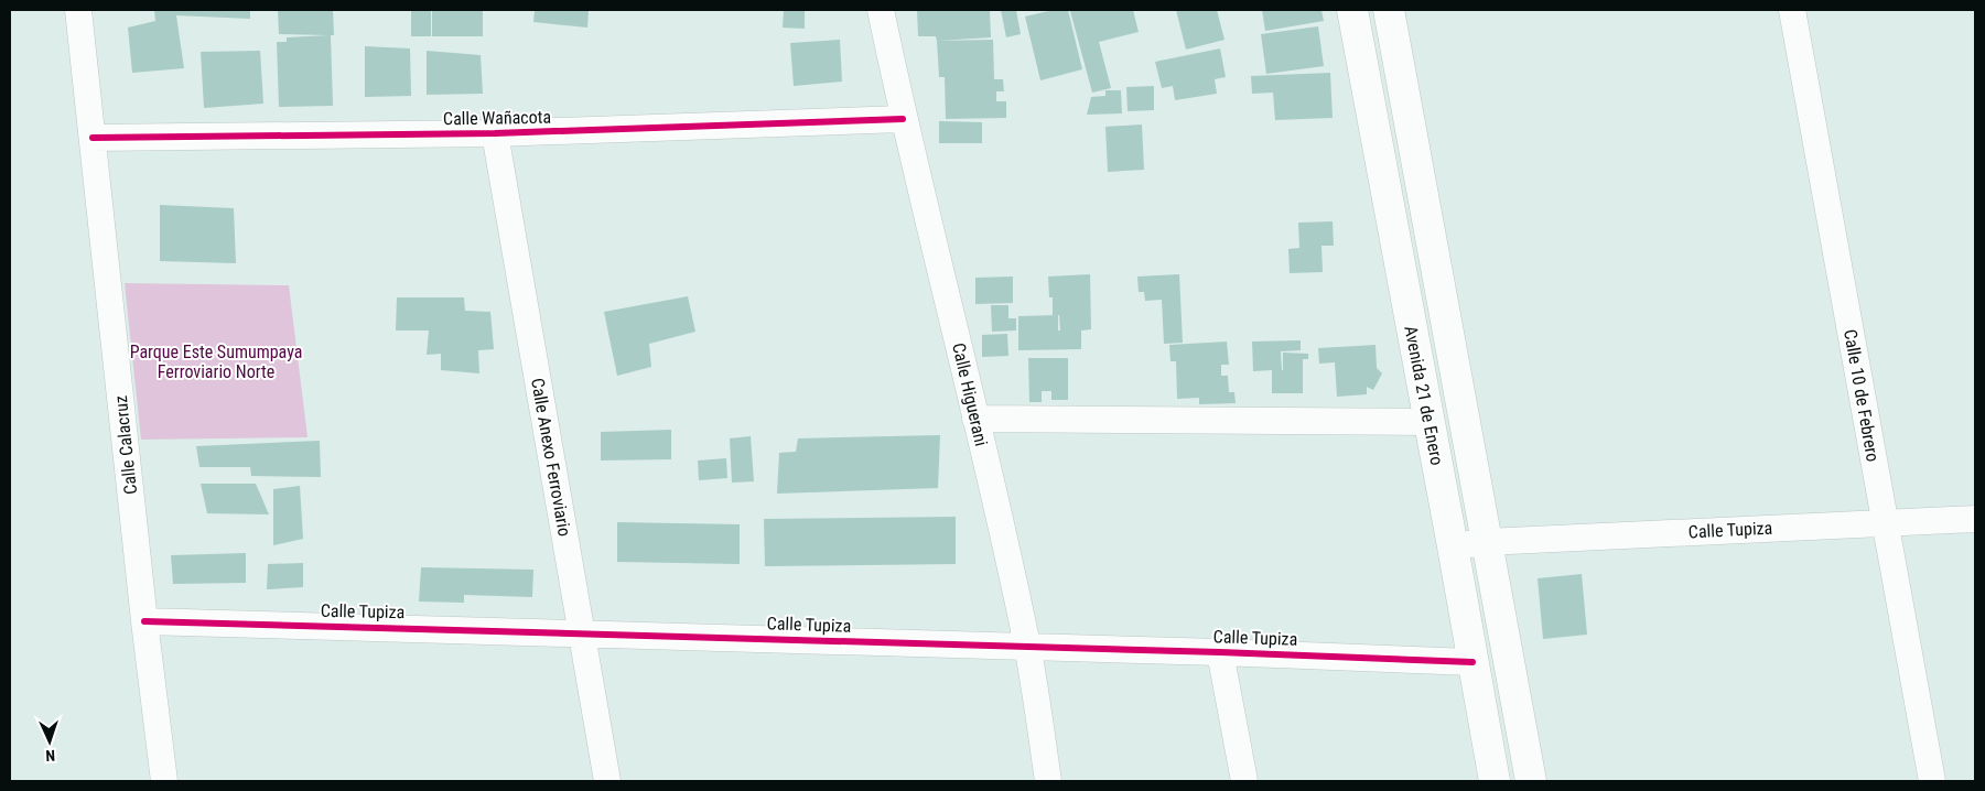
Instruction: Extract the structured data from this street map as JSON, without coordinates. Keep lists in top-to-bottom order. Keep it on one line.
{"streets":{"street":["Calle Wañacota","Calle Higuerani","Avenida 21 de Enero","Calle 10 de Febrero","Calle Calacruz","Calle Anexo Ferroviario","Calle Tupiza"]},"crossings":[["Calle Wañacota","Calle Higuerani"],["Calle Wañacota","Calle Calacruz"],["Calle Wañacota","Calle Anexo Ferroviario"],["Calle Higuerani","Calle Tupiza"],["Avenida 21 de Enero","Calle Tupiza"],["Calle 10 de Febrero","Calle Tupiza"],["Calle Calacruz","Calle Tupiza"],["Calle Anexo Ferroviario","Calle Tupiza"]],"parks":["Parque Este Sumumpaya Ferroviario Norte"],"north":"bottom"}
